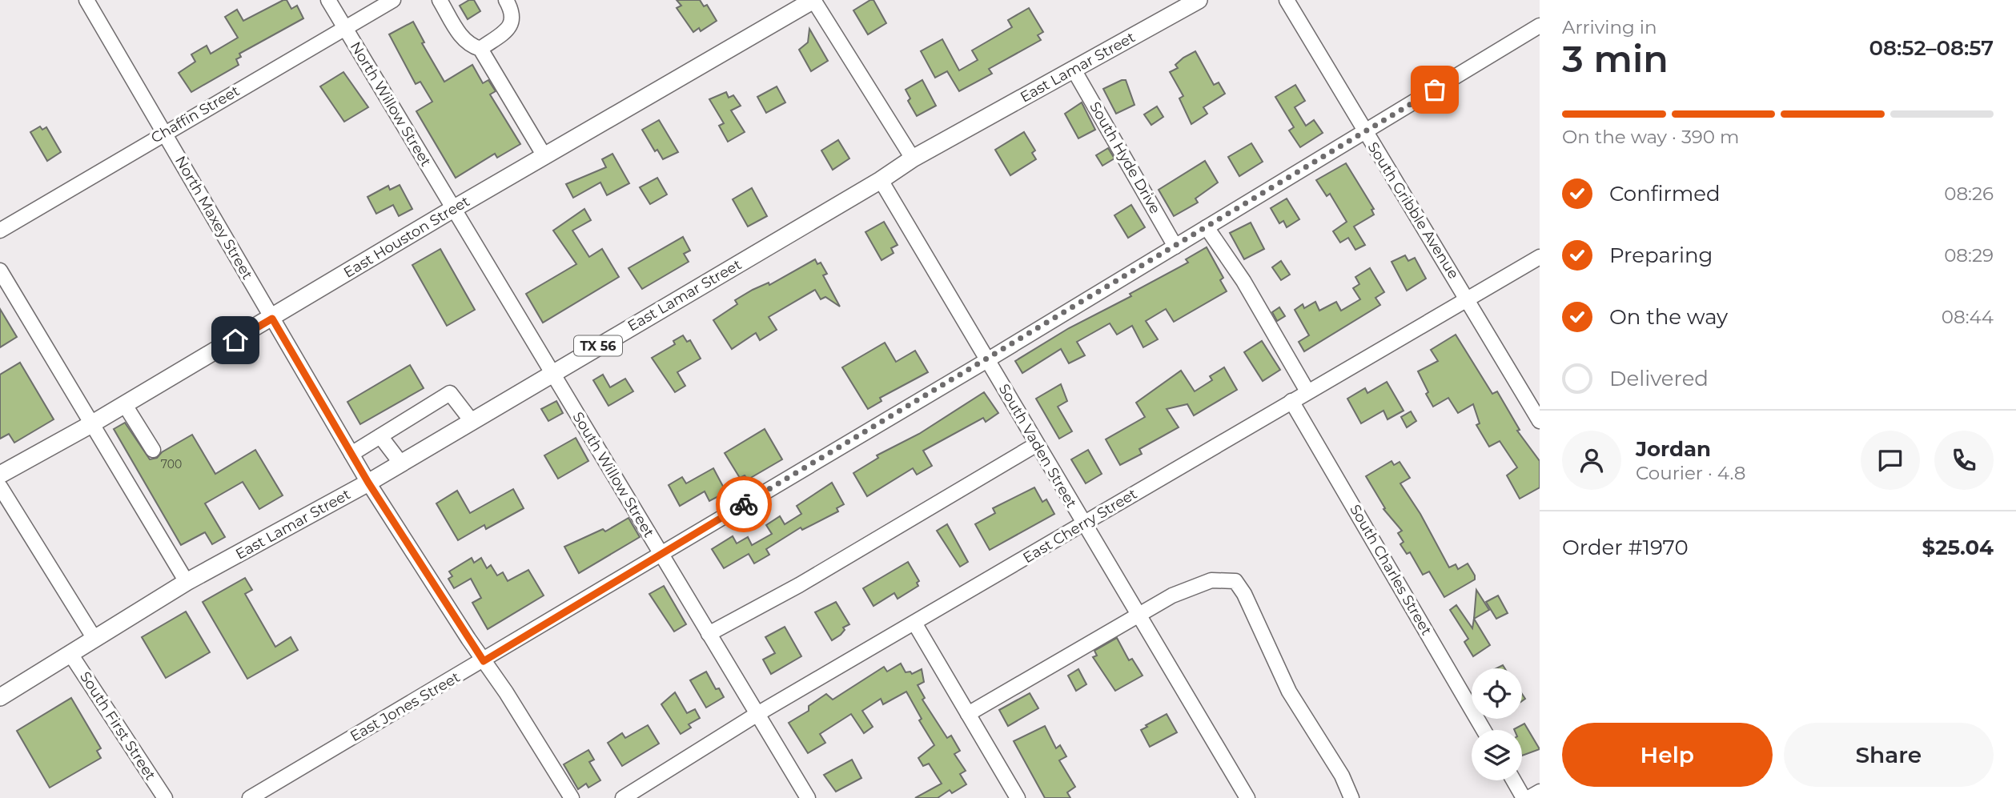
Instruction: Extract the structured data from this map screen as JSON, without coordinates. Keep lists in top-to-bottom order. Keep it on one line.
{"streets":{"main road":["East Lamar Street","East Houston Street","TX 56"],"street":["North Willow Street","Chaffin Street","South Hyde Drive","South Gribble Avenue","North Maxey Street","South Vaden Street","South Willow Street","East Cherry Street","South Charles Street","East Jones Street","South First Street"]},"crossings":[["East Lamar Street","South Hyde Drive"],["East Lamar Street","North Maxey Street"],["East Lamar Street","South Vaden Street"],["East Lamar Street","South Willow Street"],["East Lamar Street","South First Street"],["North Willow Street","Chaffin Street"],["North Willow Street","East Houston Street"],["North Willow Street","South Willow Street"],["Chaffin Street","North Maxey Street"],["South Hyde Drive","East Jones Street"],["South Gribble Avenue","East Cherry Street"],["South Gribble Avenue","East Jones Street"],["North Maxey Street","East Houston Street"],["North Maxey Street","East Jones Street"],["East Houston Street","South Willow Street"],["South Vaden Street","East Cherry Street"],["South Vaden Street","East Jones Street"],["South Willow Street","East Cherry Street"],["South Willow Street","East Jones Street"],["East Cherry Street","South Charles Street"]],"house_numbers":["700"],"page":{"heading":["3 min","Arriving in","08:52–08:57"],"panel":["Jordan","Courier · 4.8","Order #1970","$25.04"],"bar":"On the way · 390 m","list":[["Confirmed","08:26"],["Preparing","08:29"],["On the way","08:44"],"Delivered"],"buttons":["Help","Share"]}}
